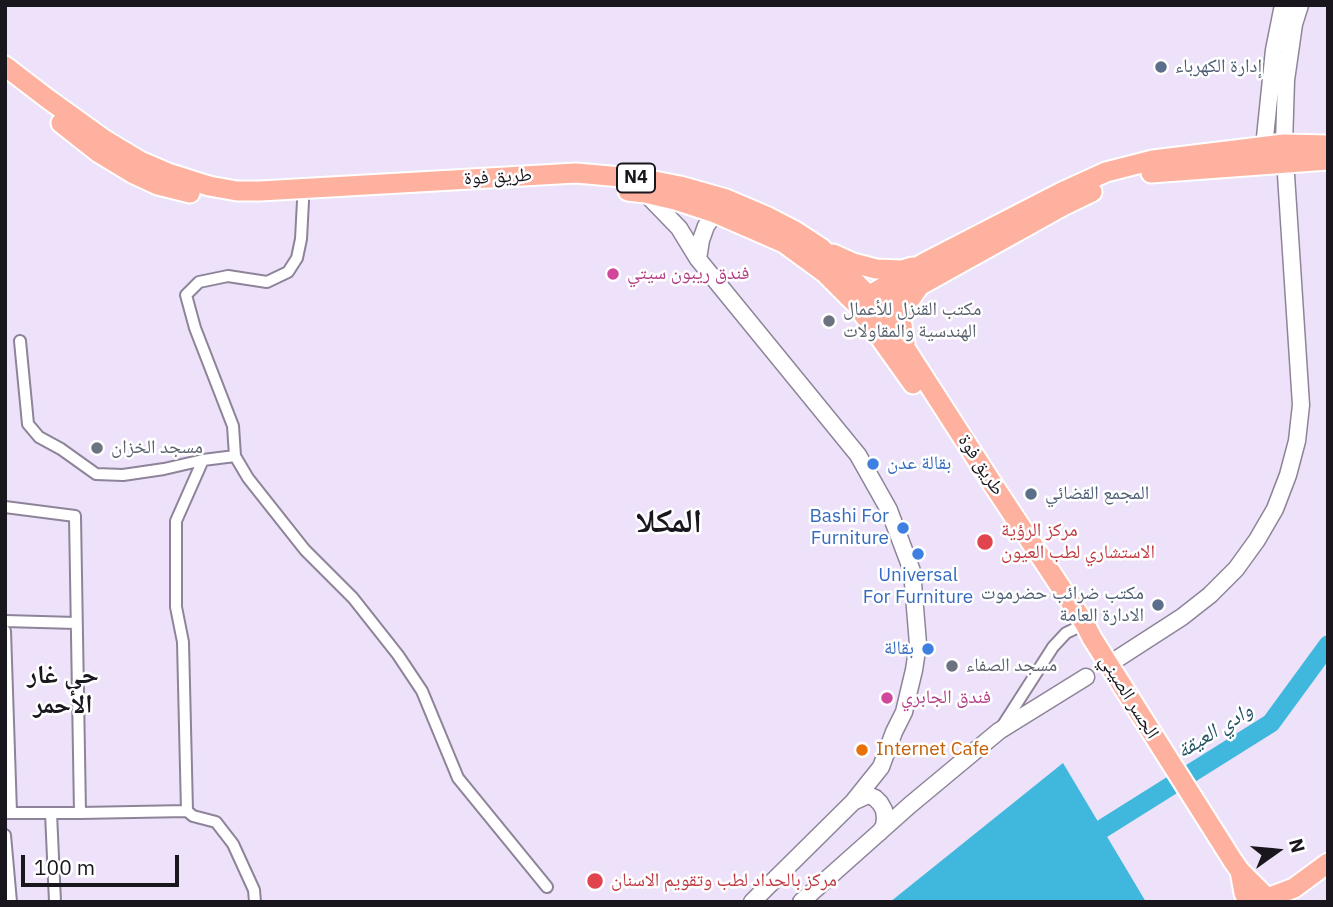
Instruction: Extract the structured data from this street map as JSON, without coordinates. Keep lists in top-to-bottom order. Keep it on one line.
{"streets":{"highway":["طريق فوة","N4","الجسر الصيني"]},"crossings":[["طريق فوة","الجسر الصيني"]],"districts":["المكلا","حي غار الأحمر"],"water":["وادي العيقة"],"places":["إدارة الكهرباء","فندق ريبون سيتي","مكتب القنزل للأعمال الهندسية والمقاولات","مسجد الخزان","بقالة عدن","المجمع القضائي","Bashi For Furniture","مركز الرؤية الاستشاري لطب العيون","Universal For Furniture","مكتب ضرائب حضرموت الادارة العامة","بقالة","مسجد الصفاء","فندق الجابري","Internet Cafe","مركز بالحداد لطب وتقويم الاسنان"],"scale_bar":"100 m","north":"right"}
